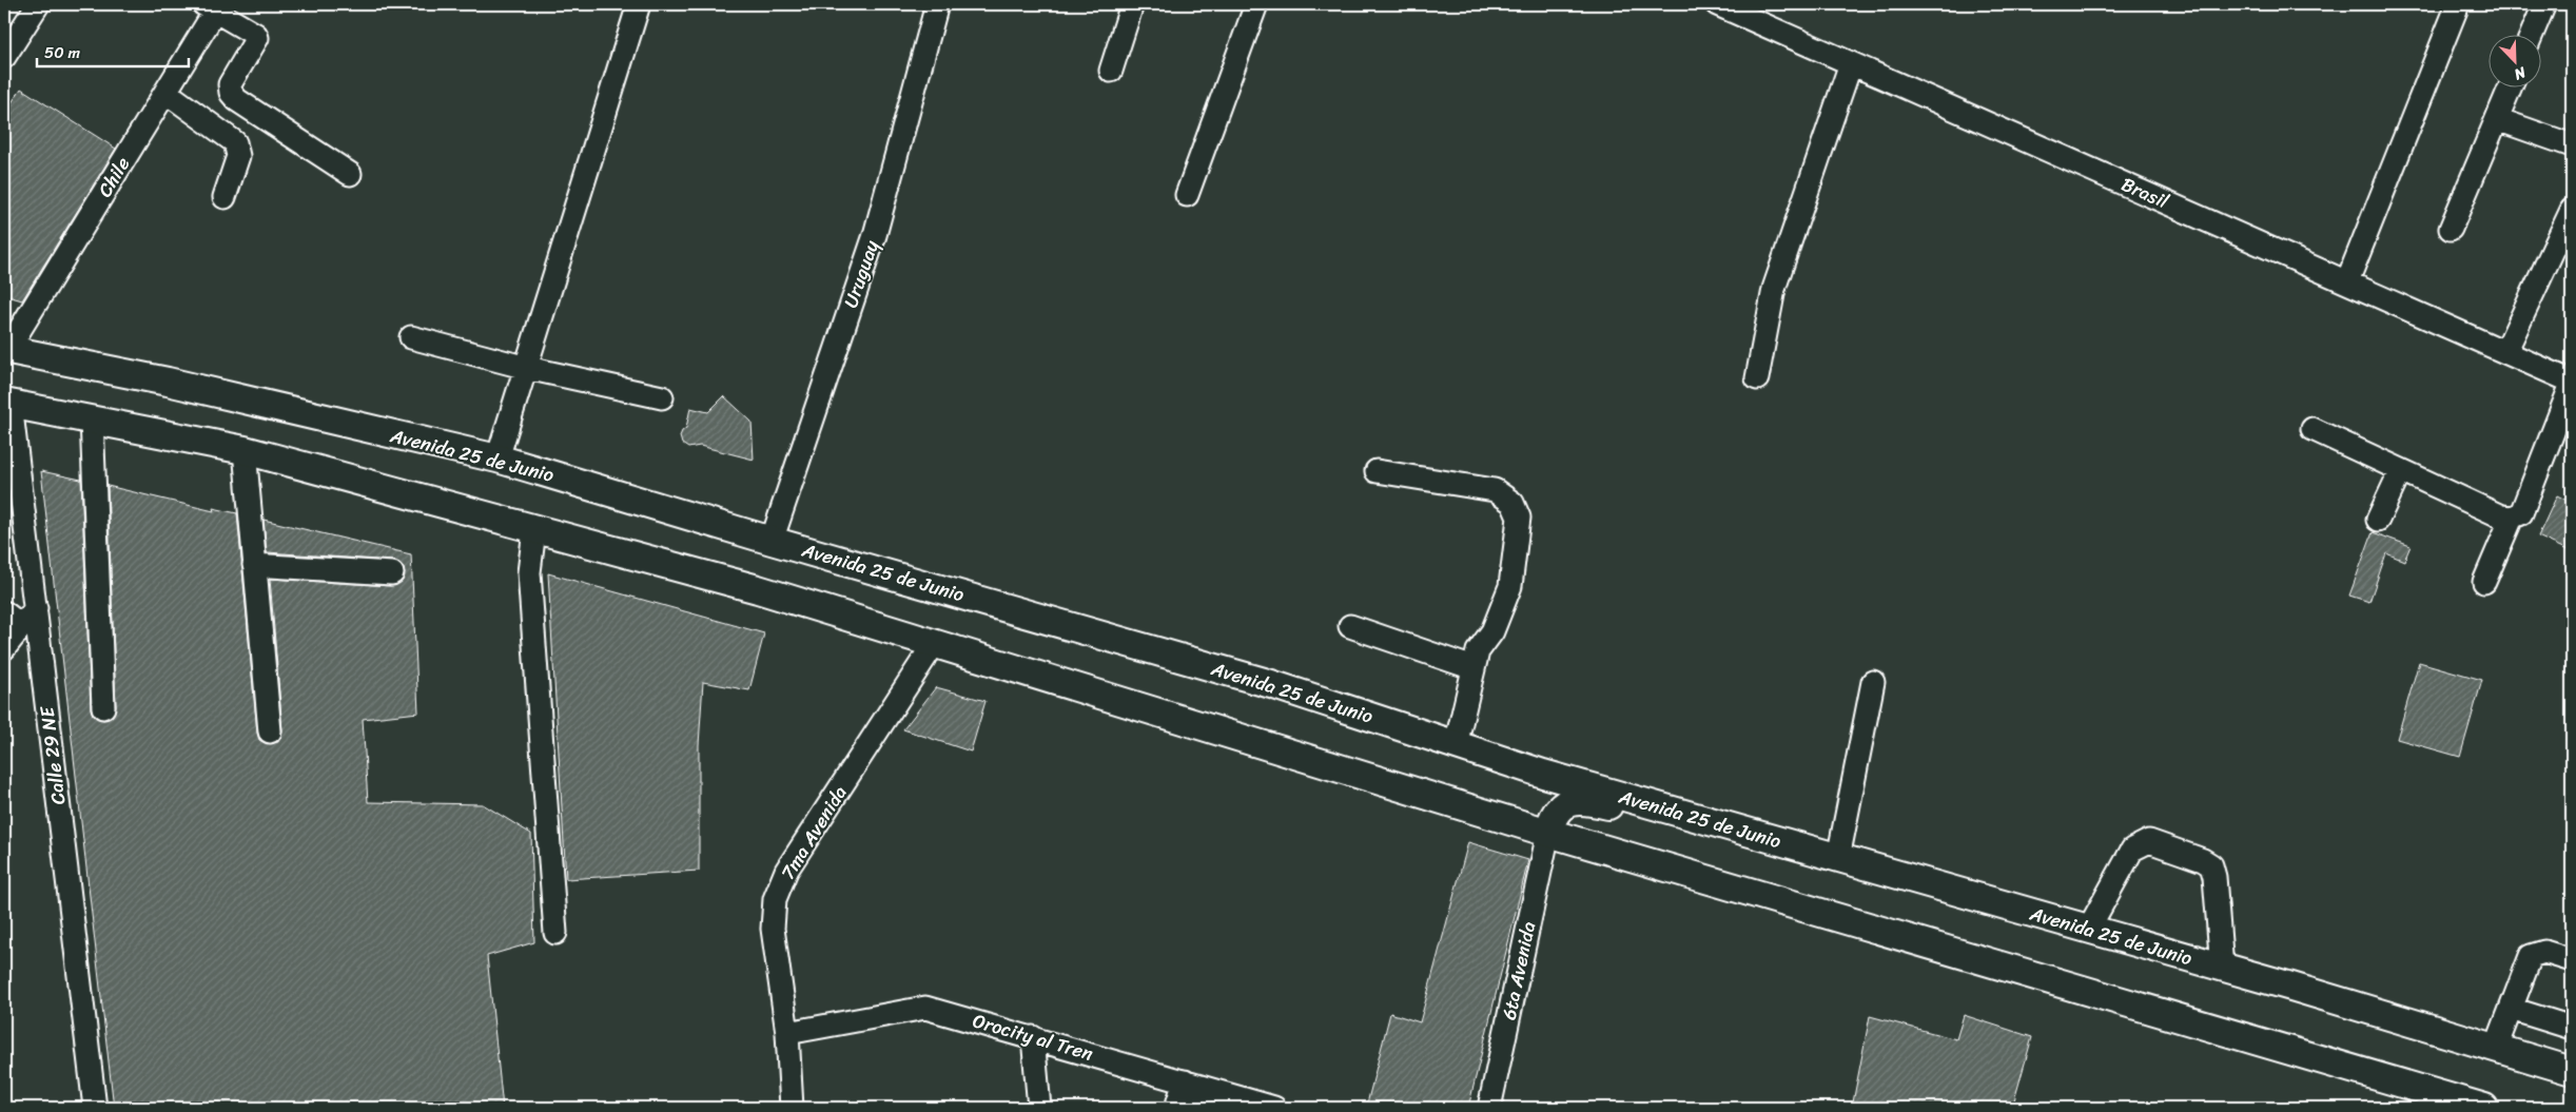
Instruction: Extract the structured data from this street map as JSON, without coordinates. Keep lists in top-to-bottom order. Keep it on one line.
{"streets":{"main road":["Avenida 25 de Junio"],"street":["Chile","Brasil","Uruguay","Calle 29 NE","7ma Avenida","6ta Avenida","Orocity al Tren"]},"crossings":[["Chile","Avenida 25 de Junio"],["Uruguay","Avenida 25 de Junio"],["7ma Avenida","Orocity al Tren"]],"scale_bar":"50 m","north":"bottom right"}
